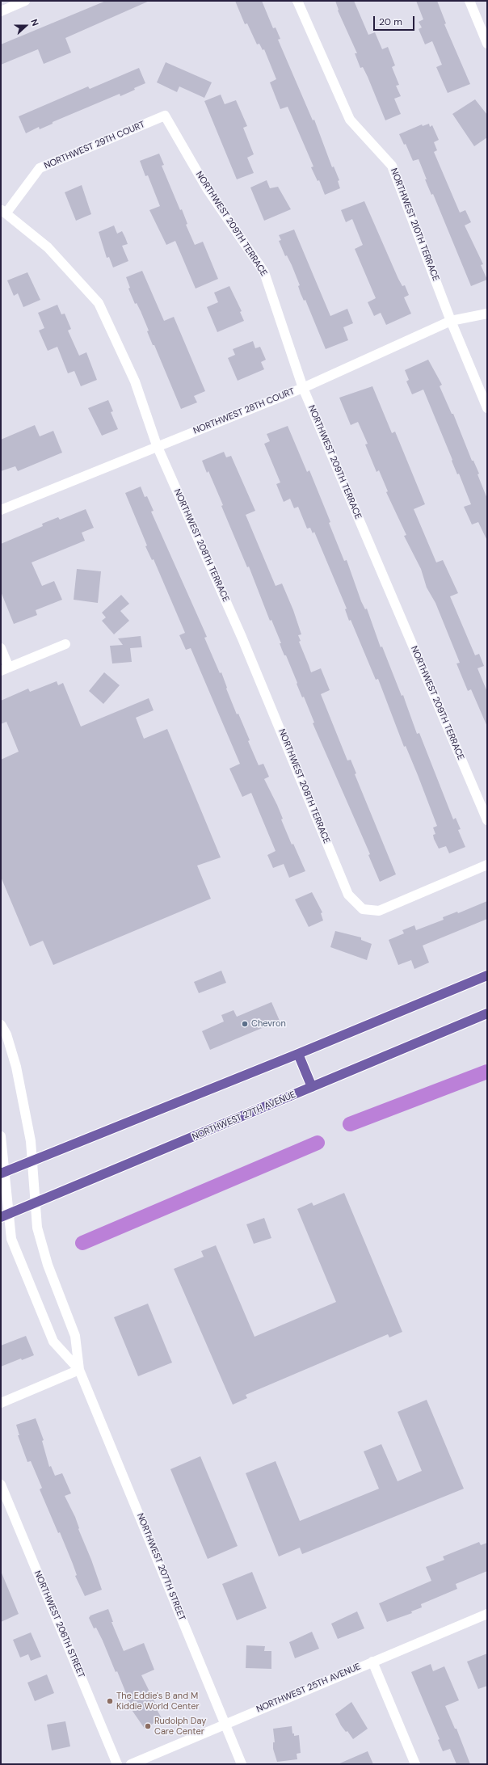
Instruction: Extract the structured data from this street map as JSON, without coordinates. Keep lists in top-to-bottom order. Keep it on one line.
{"streets":{"main road":["NORTHWEST 27TH AVENUE"],"street":["NORTHWEST 29TH COURT","NORTHWEST 209TH TERRACE","NORTHWEST 210TH TERRACE","NORTHWEST 28TH COURT","NORTHWEST 208TH TERRACE","NORTHWEST 207TH STREET","NORTHWEST 206TH STREET","NORTHWEST 25TH AVENUE"]},"crossings":[["NORTHWEST 29TH COURT","NORTHWEST 209TH TERRACE"],["NORTHWEST 29TH COURT","NORTHWEST 208TH TERRACE"],["NORTHWEST 209TH TERRACE","NORTHWEST 28TH COURT"],["NORTHWEST 210TH TERRACE","NORTHWEST 28TH COURT"],["NORTHWEST 28TH COURT","NORTHWEST 208TH TERRACE"],["NORTHWEST 27TH AVENUE","NORTHWEST 207TH STREET"],["NORTHWEST 207TH STREET","NORTHWEST 25TH AVENUE"]],"places":["Chevron","The Eddie's B and M Kiddie World Center","Rudolph Day Care Center"],"scale_bar":"20 m","north":"right"}
